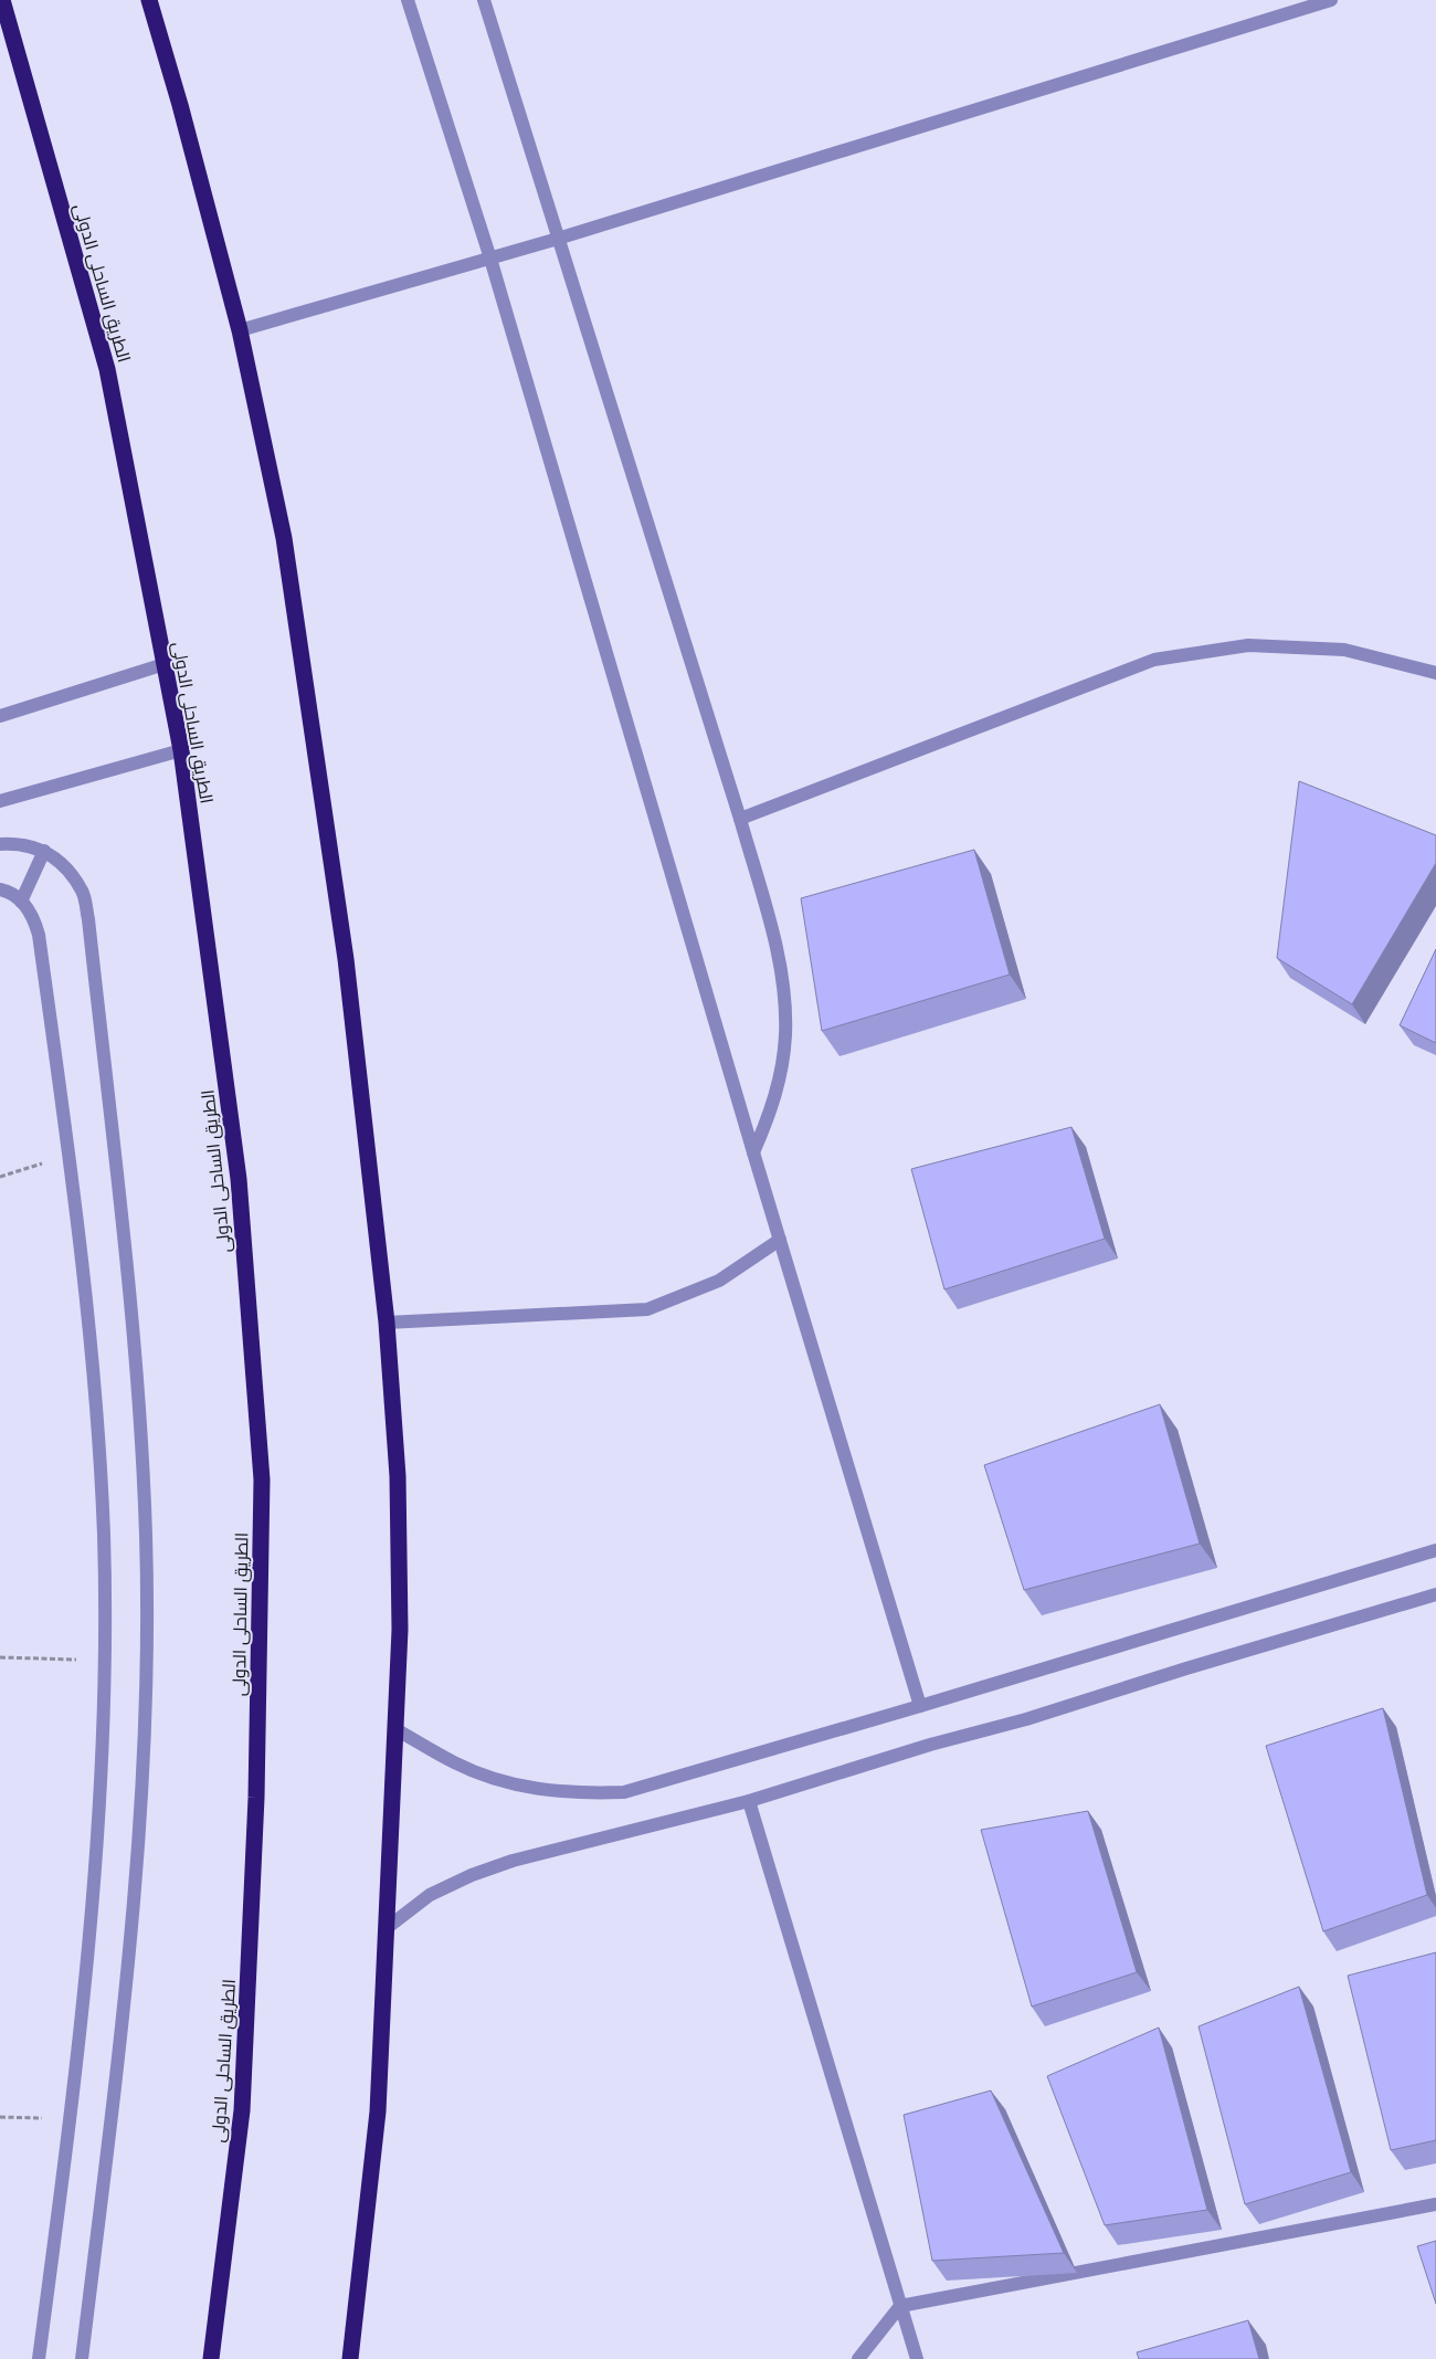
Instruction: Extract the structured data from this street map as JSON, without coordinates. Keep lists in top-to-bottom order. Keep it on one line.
{"streets":{"highway":["الطريق الساحلى الدولى"]}}
